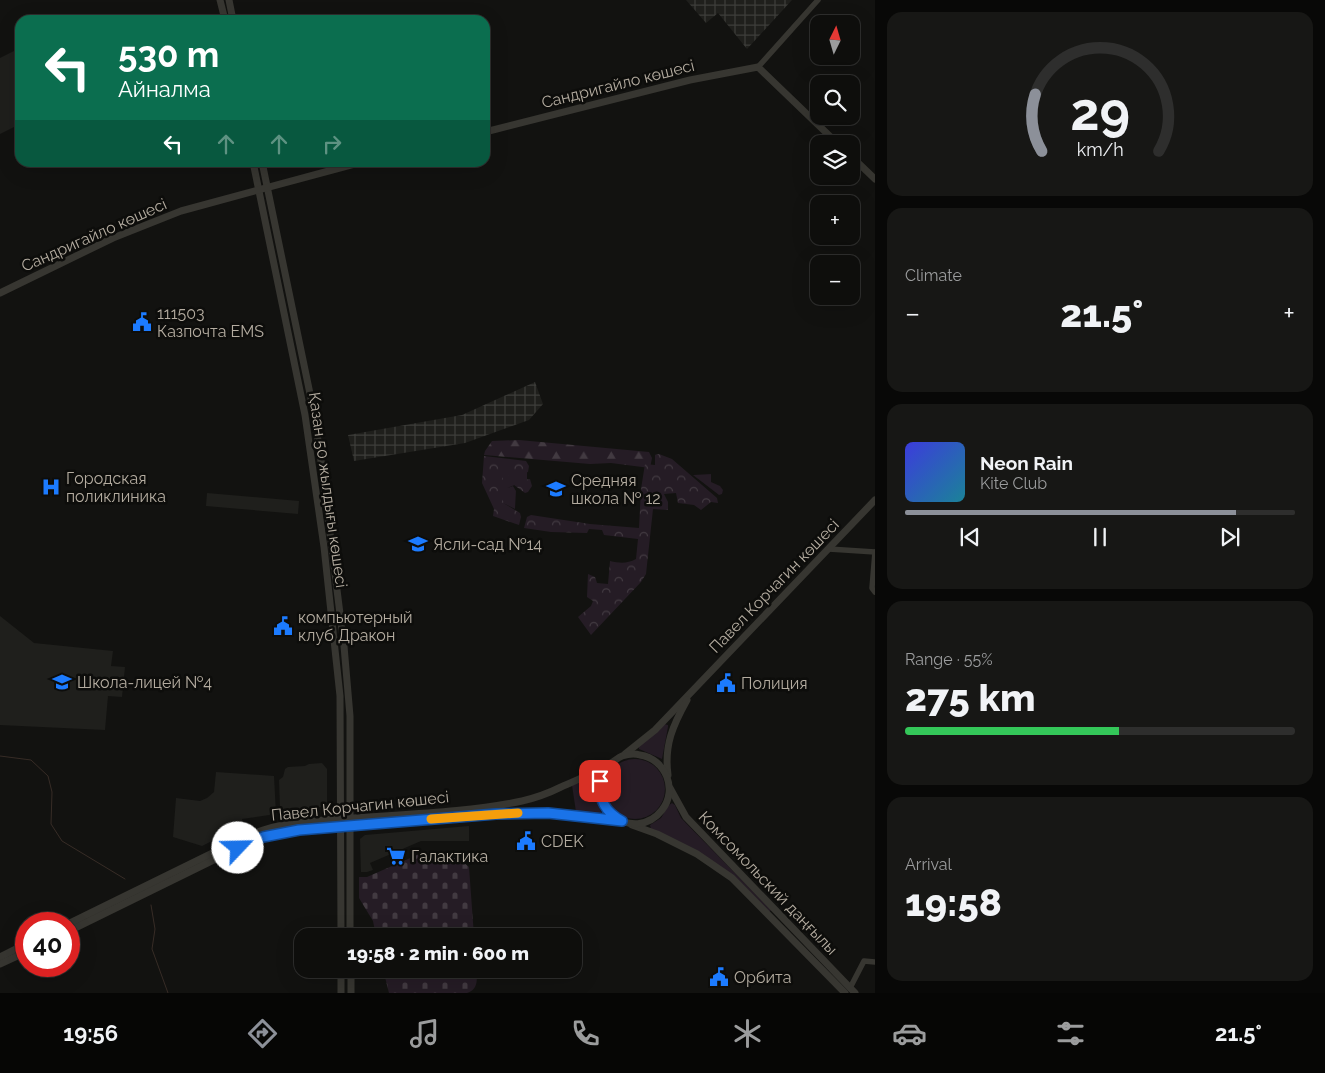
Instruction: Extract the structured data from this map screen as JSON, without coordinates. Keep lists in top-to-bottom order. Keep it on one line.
{"streets":{"street":["Сандригайло көшесі","Қазан 50 жылдығы көшесі","Павел Корчагин көшесі","Комсомольский даңғылы"]},"crossings":[["Сандригайло көшесі","Қазан 50 жылдығы көшесі"],["Қазан 50 жылдығы көшесі","Павел Корчагин көшесі"],["Павел Корчагин көшесі","Комсомольский даңғылы"]],"places":{"public building":["111503 Казпочта EMS","компьютерный клуб Дракон","Полиция","CDEK","Орбита"],"hospital":["Городская поликлиника"],"school or university":["Средняя школа № 12","Ясли-сад №14","Школа-лицей №4"],"supermarket":["Галактика"]},"north":"top","page":{"map_buttons":["+","−"],"turn":["530 m","Айналма"],"tile":["Climate",["Range · 55%","275 km"],["Arrival","19:58"]],"heat":["−","21.5°","+"],"song":["Neon Rain","Kite Club"],"limit":"40","trip":"19:58 · 2 min · 600 m","tabs":["19:56","21.5°"],"gauge":["29","km/h"]}}
